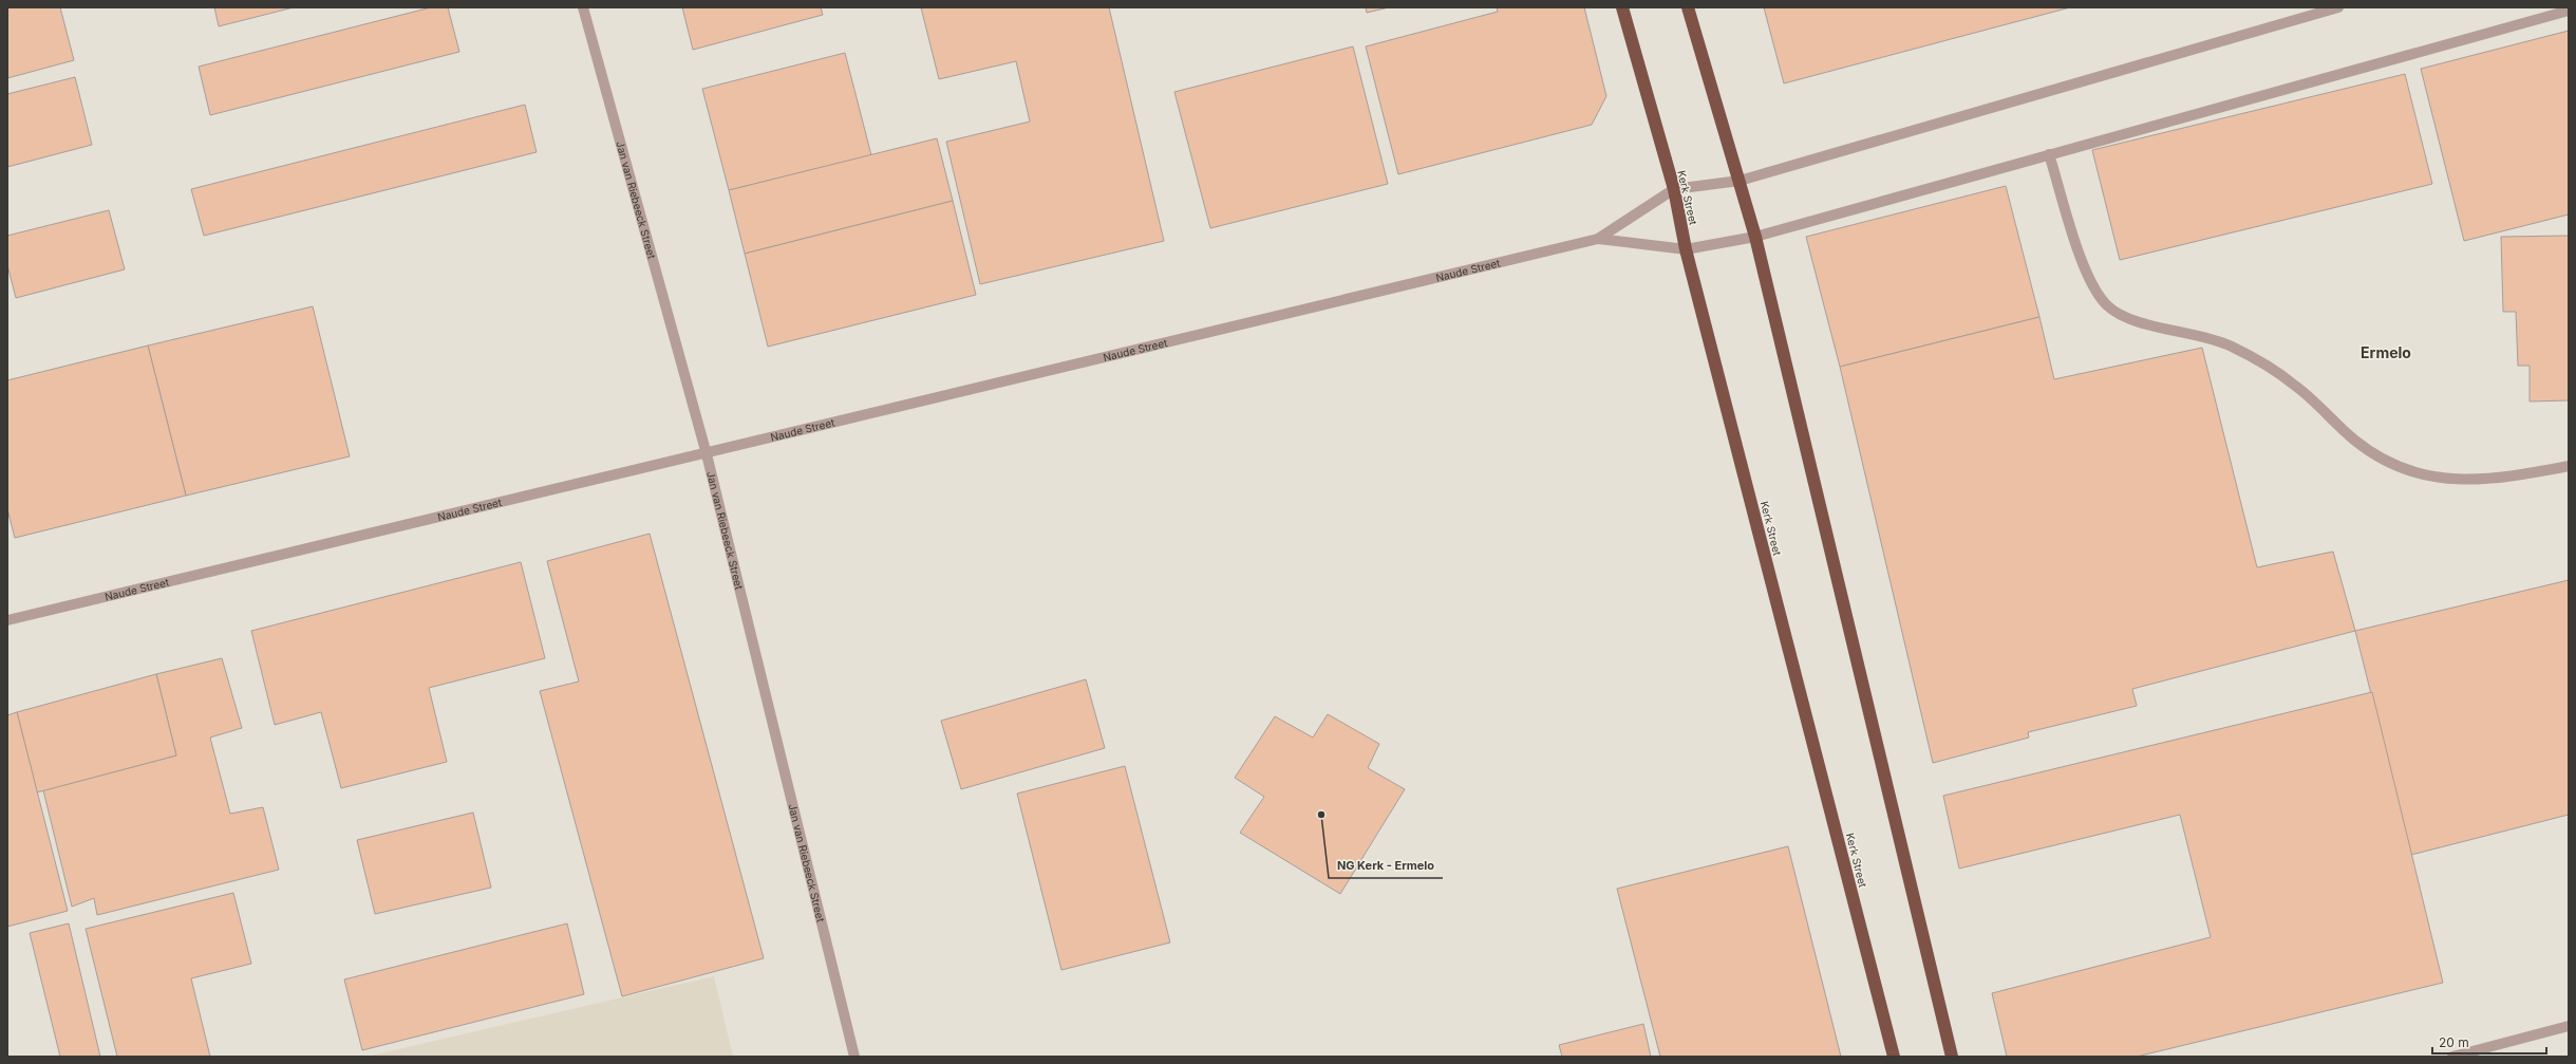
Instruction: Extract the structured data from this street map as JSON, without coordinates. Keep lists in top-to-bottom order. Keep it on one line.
{"streets":{"highway":["Kerk Street"],"street":["Jan van Riebeeck Street","Naude Street"]},"crossings":[["Kerk Street","Naude Street"],["Jan van Riebeeck Street","Naude Street"]],"districts":["Ermelo"],"places":["NG Kerk - Ermelo"],"scale_bar":"20 m"}
